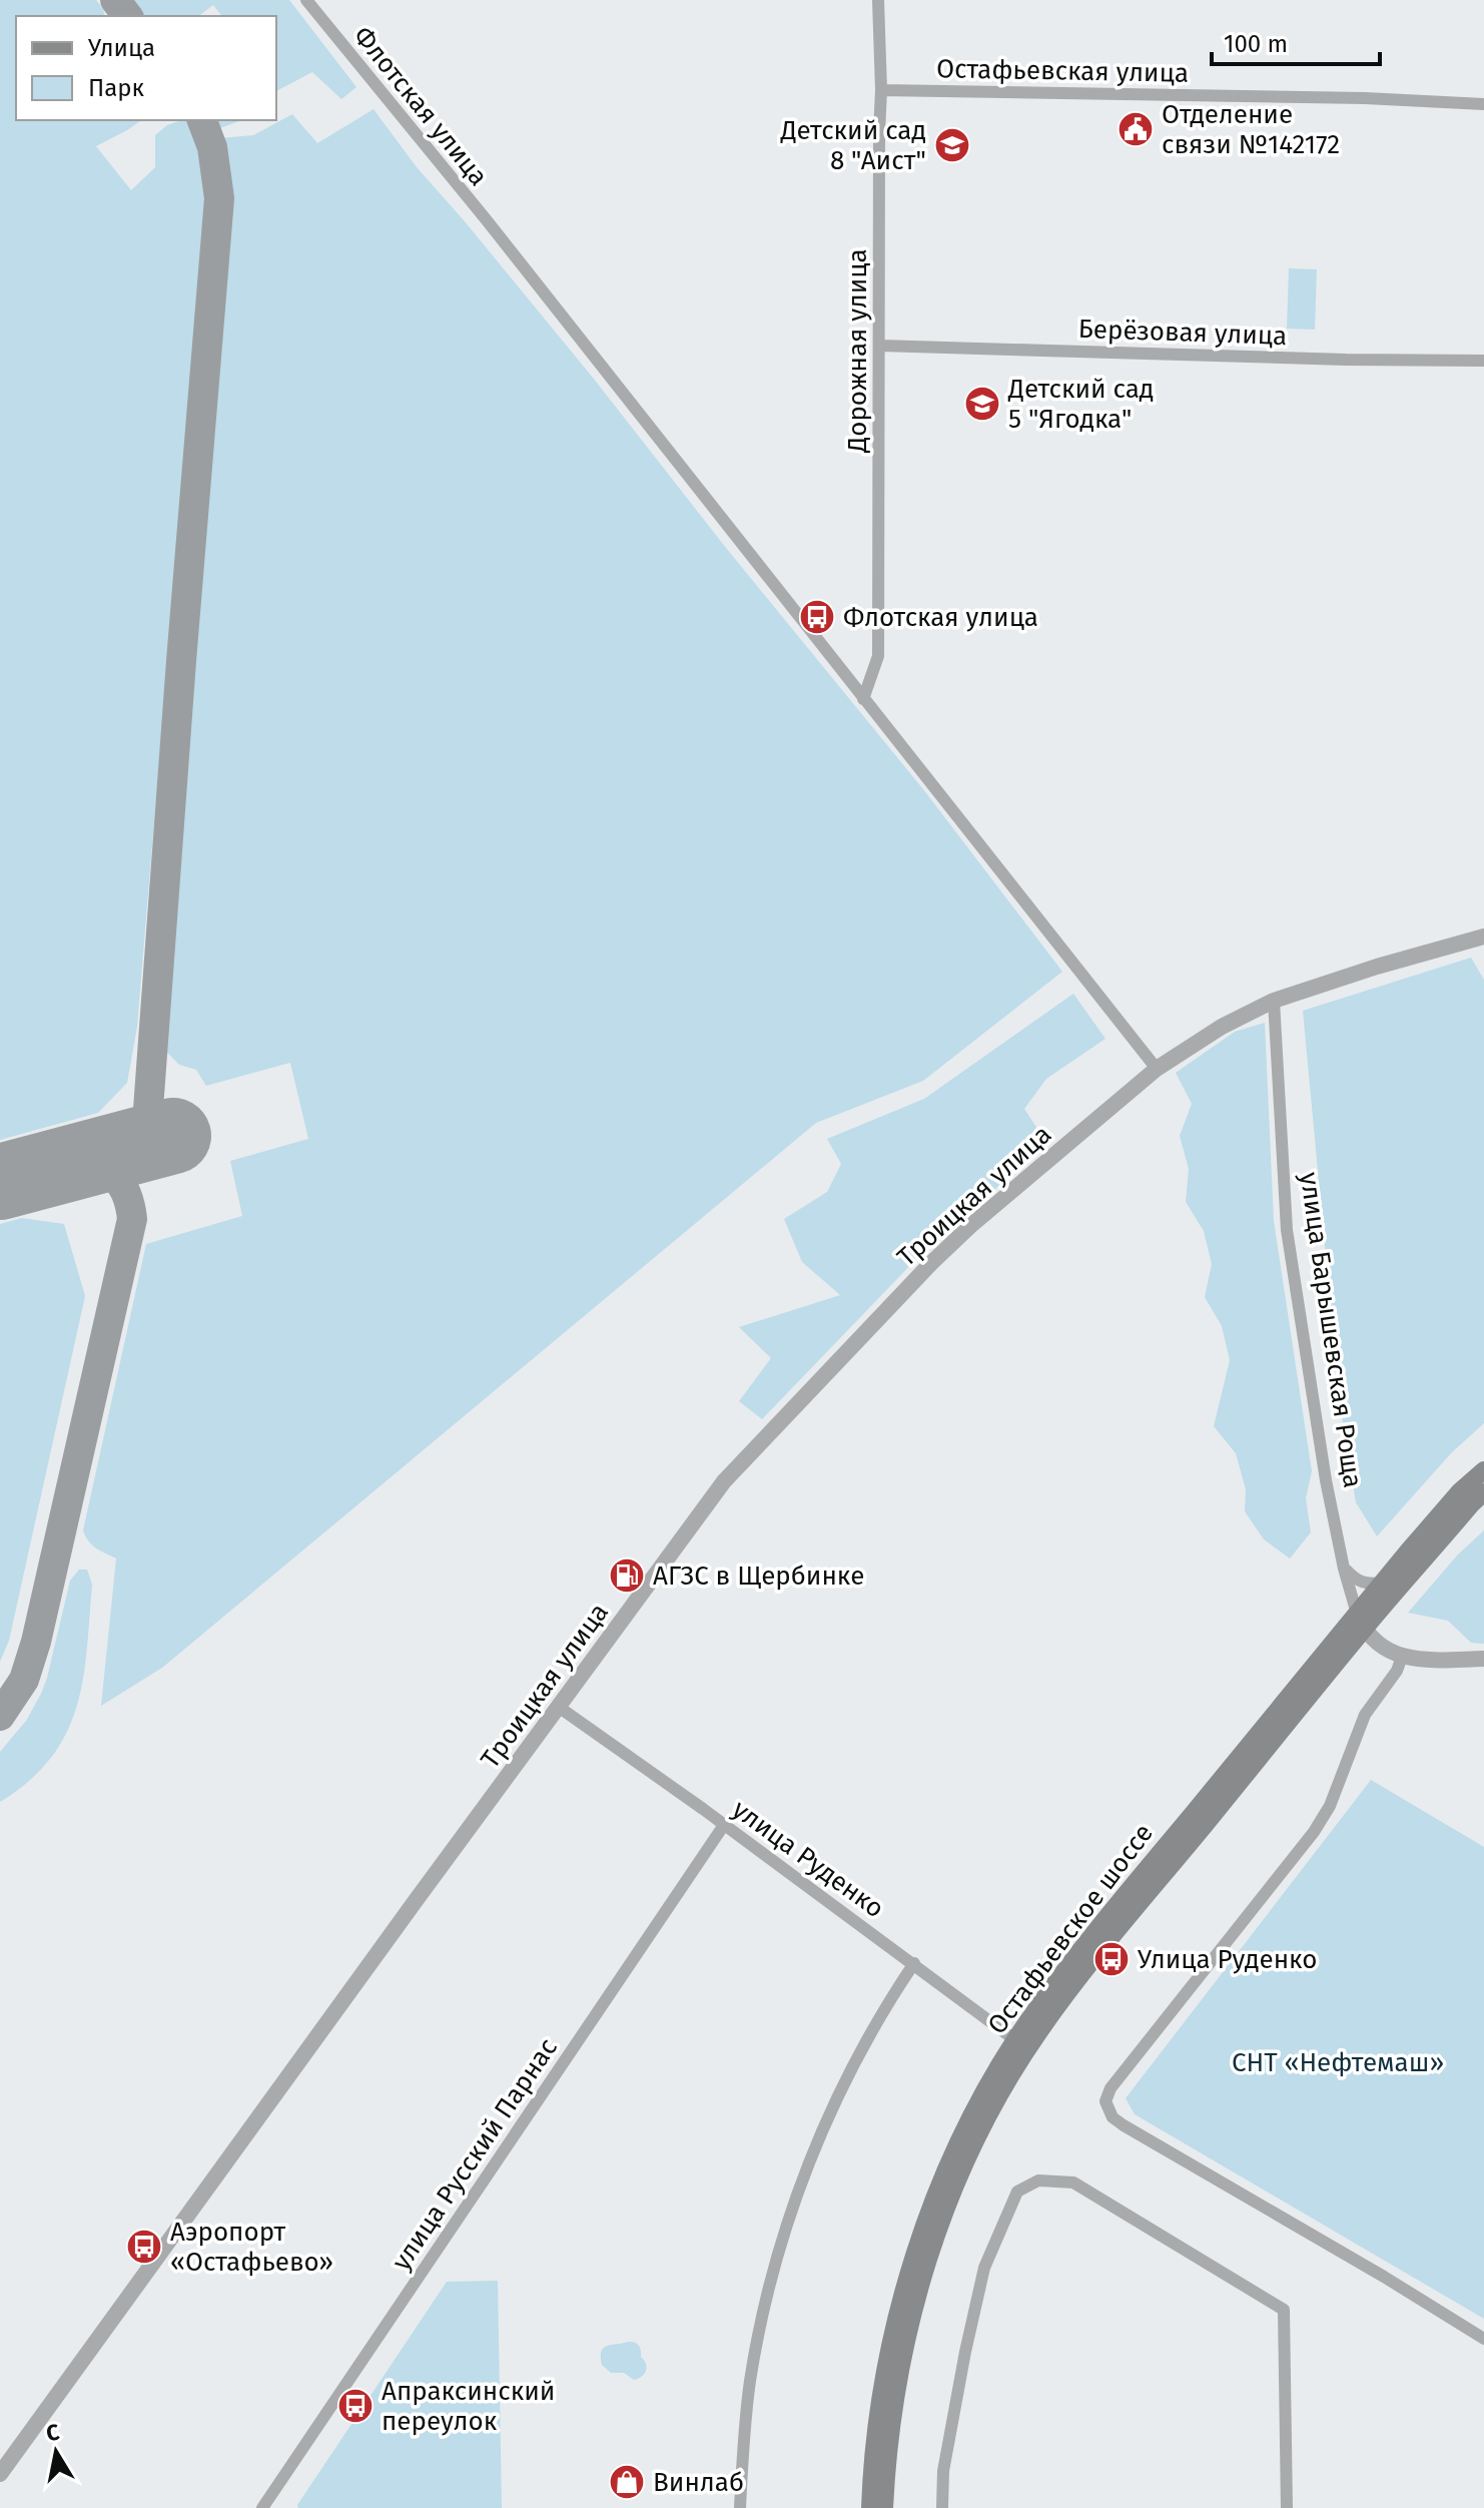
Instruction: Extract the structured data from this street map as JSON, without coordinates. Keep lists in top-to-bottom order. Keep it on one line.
{"streets":{"main road":["Остафьевское шоссе"],"street":["Остафьевская улица","Флотская улица","Берёзовая улица","Дорожная улица","Троицкая улица","улица Барышевская Роща","улица Руденко","улица Русский Парнас"]},"crossings":[["Остафьевская улица","Дорожная улица"],["Флотская улица","Дорожная улица"],["Флотская улица","Троицкая улица"],["Берёзовая улица","Дорожная улица"],["Троицкая улица","улица Барышевская Роща"],["Троицкая улица","улица Руденко"],["улица Барышевская Роща","Остафьевское шоссе"],["улица Руденко","Остафьевское шоссе"],["улица Руденко","улица Русский Парнас"]],"parks":["СНТ «Нефтемаш»"],"places":{"public building":["Отделение связи №142172"],"school or university":["Детский сад 8 \"Аист\"","Детский сад 5 \"Ягодка\""],"bus stop":["Флотская улица","Улица Руденко","Аэропорт «Остафьево»","Апраксинский переулок"],"fuel station":["АГЗС в Щербинке"],"shop":["Винлаб"]},"legend":["Улица","Парк"],"scale_bar":"100 m","north":"top"}
